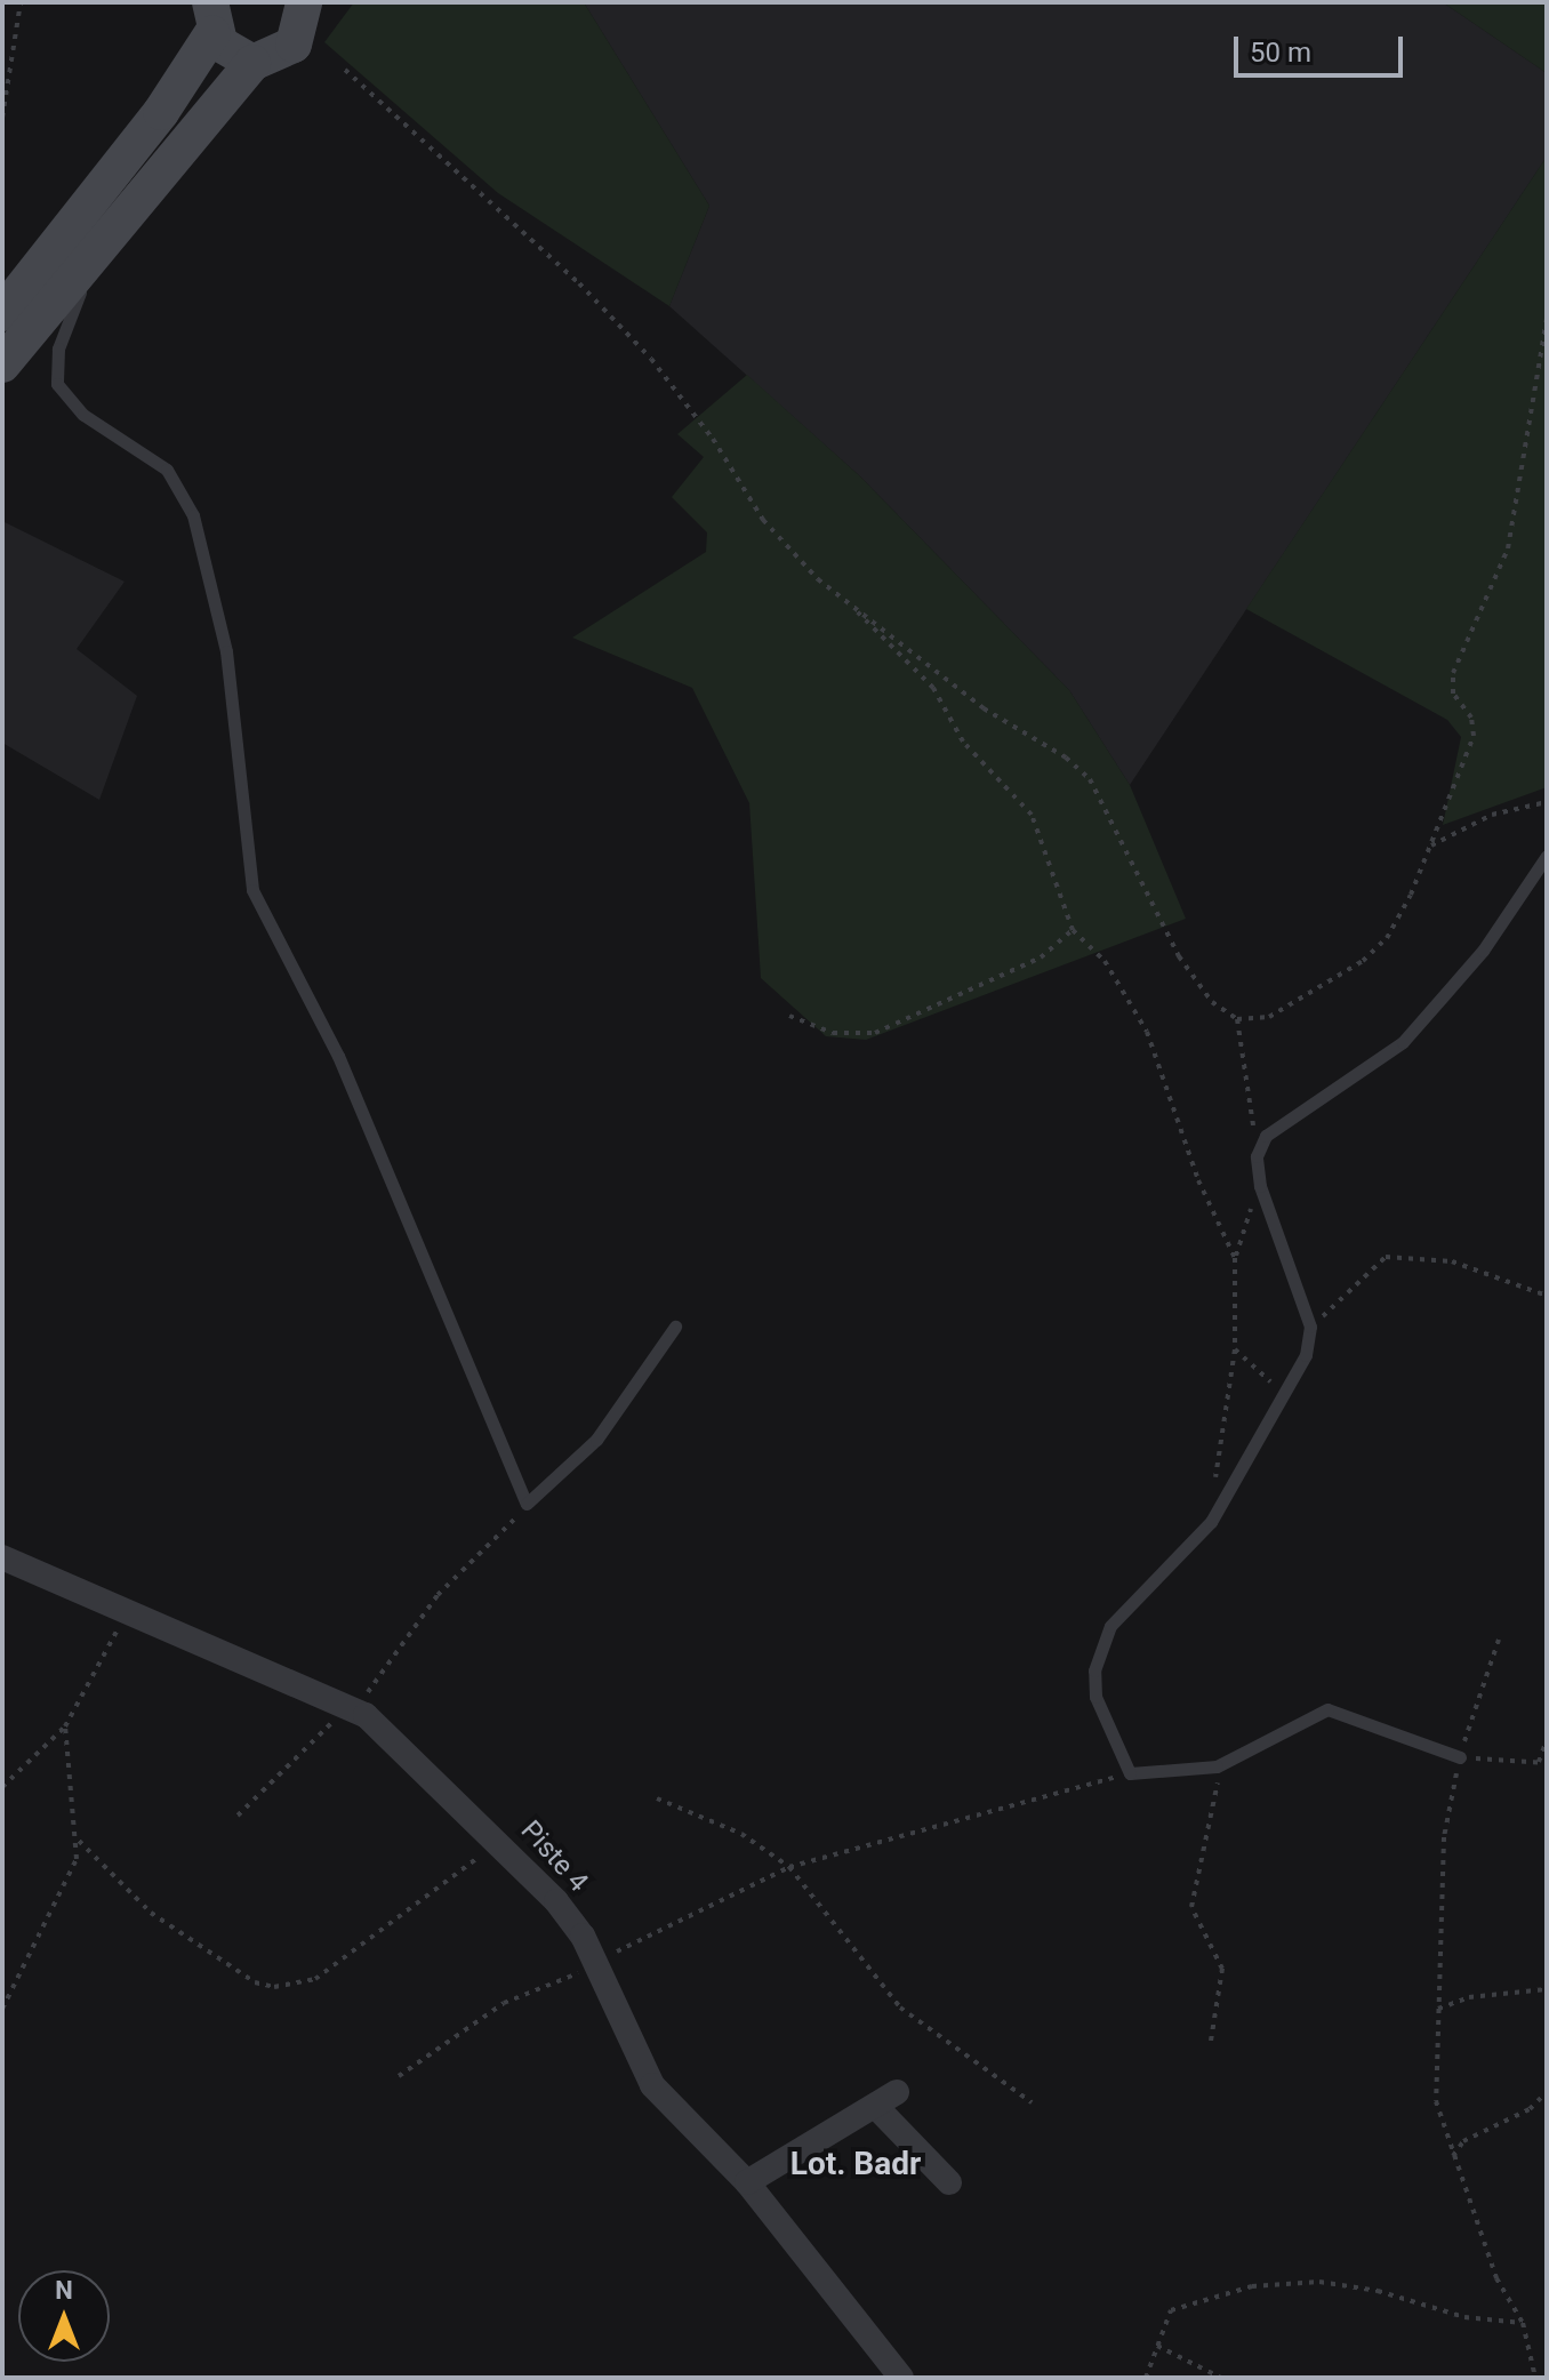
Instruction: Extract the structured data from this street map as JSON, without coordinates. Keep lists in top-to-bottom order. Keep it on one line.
{"streets":{"street":["Piste 4"]},"districts":["Lot. Badr"],"scale_bar":"50 m","north":"top"}
